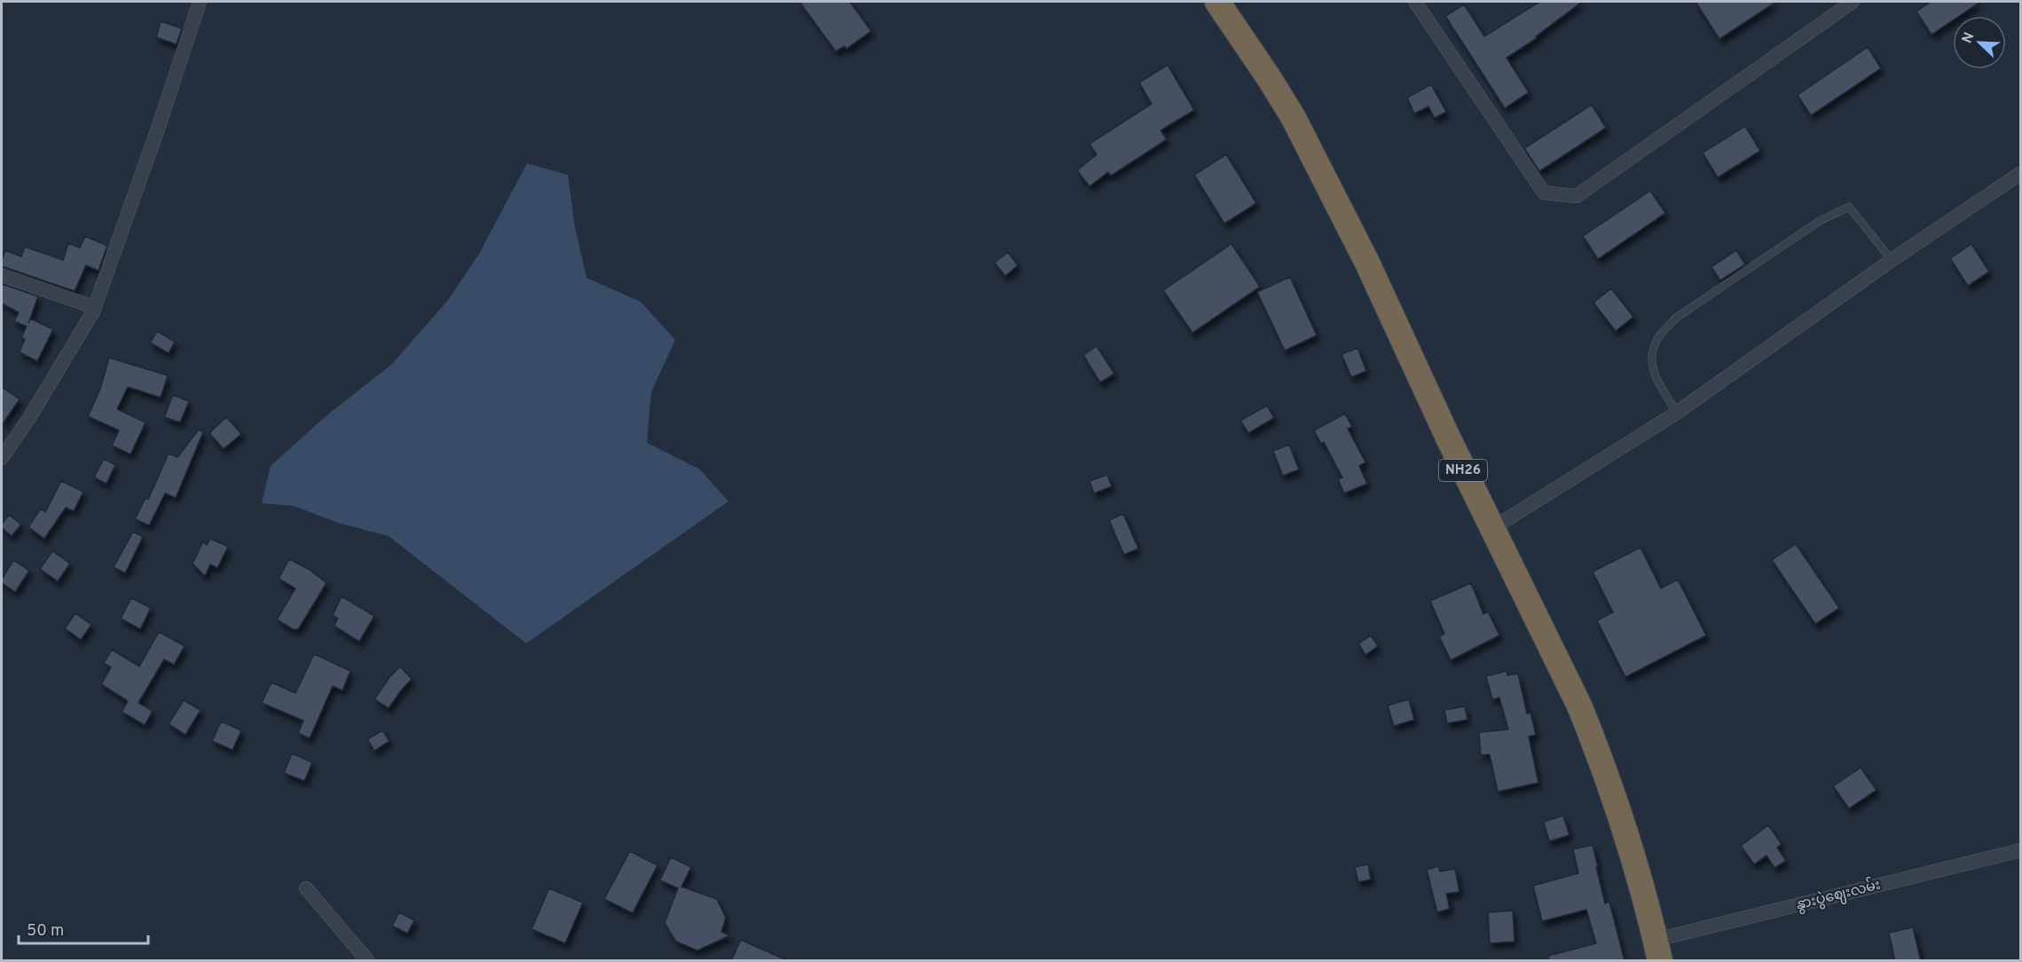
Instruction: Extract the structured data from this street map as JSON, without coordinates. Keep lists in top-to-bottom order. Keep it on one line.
{"streets":{"highway":["NH26"],"street":["နွားပွဲဈေးလမ်း"]},"crossings":[["NH26","နွားပွဲဈေးလမ်း"]],"scale_bar":"50 m","north":"top left"}
